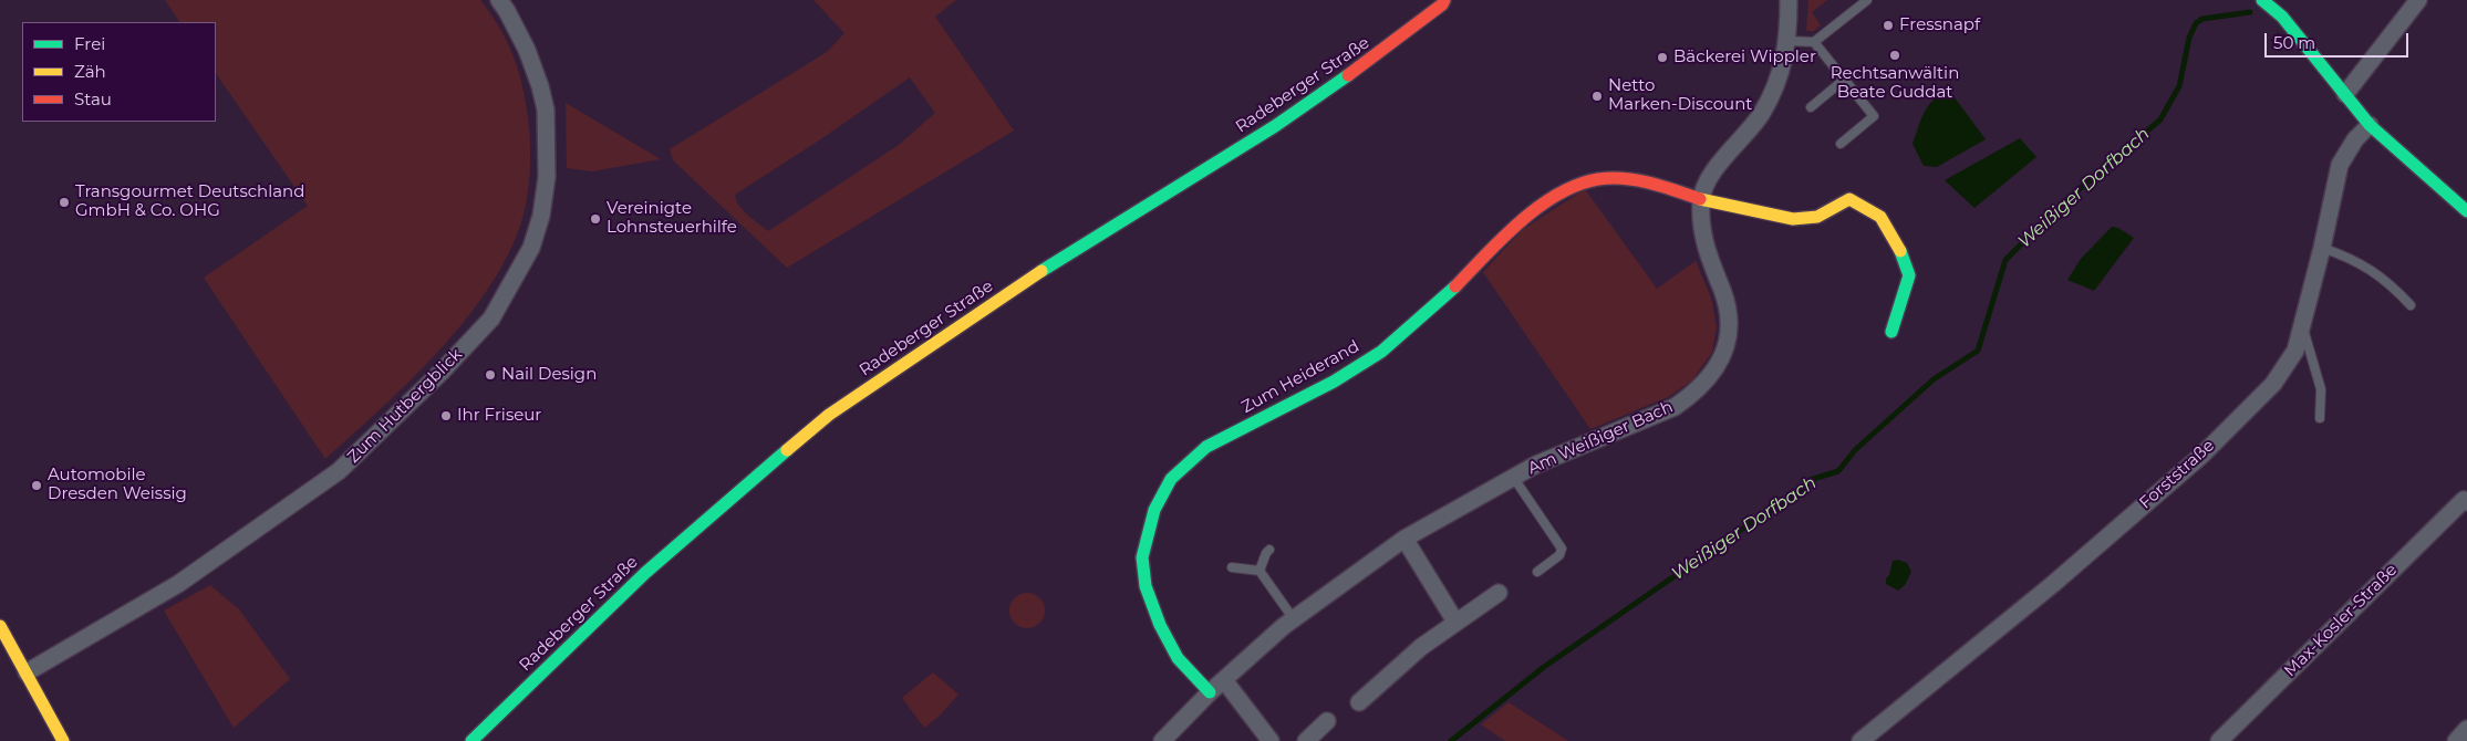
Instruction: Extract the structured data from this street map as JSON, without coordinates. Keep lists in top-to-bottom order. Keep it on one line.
{"streets":{"street":["Radeberger Straße","Zum Heiderand","Zum Hutbergblick","Am Weißiger Bach","Forststraße","Max-Kosler-Straße"]},"crossings":[["Zum Heiderand","Am Weißiger Bach"]],"water":["Weißiger Dorfbach"],"places":["Fressnapf","Rechtsanwältin Beate Guddat","Bäckerei Wippler","Netto Marken-Discount","Transgourmet Deutschland GmbH & Co. OHG","Vereinigte Lohnsteuerhilfe","Nail Design","Ihr Friseur","Automobile Dresden Weissig"],"legend":["Frei","Zäh","Stau"],"scale_bar":"50 m"}
